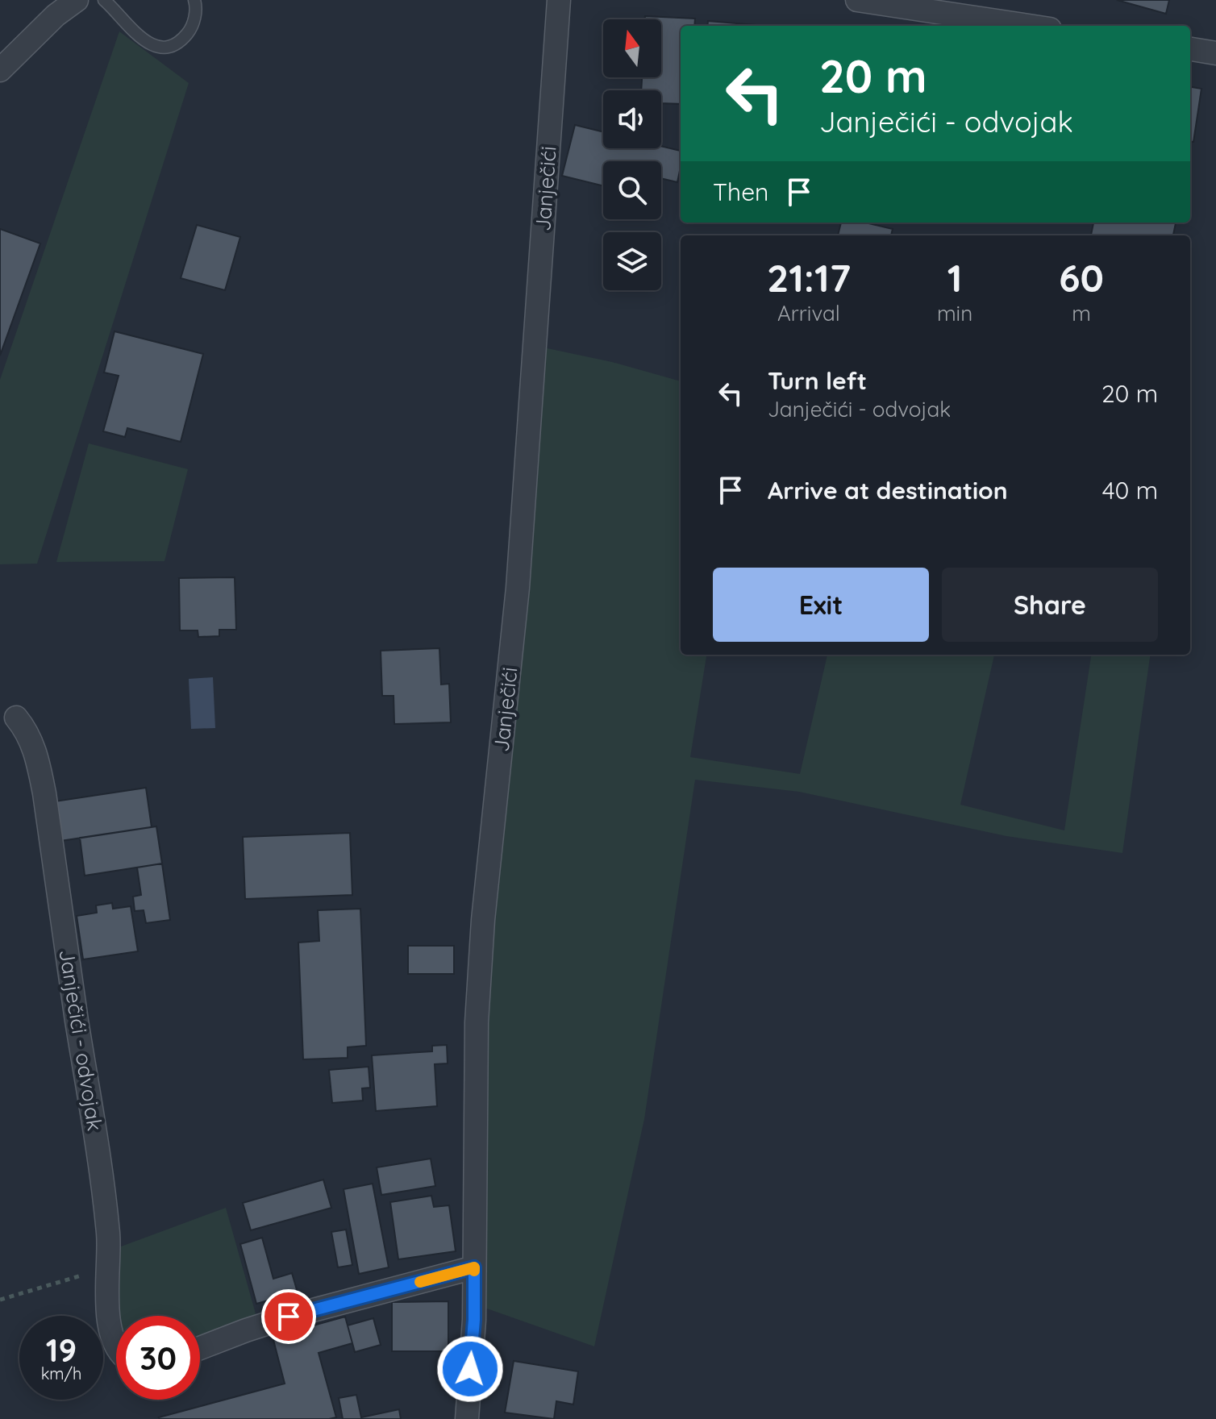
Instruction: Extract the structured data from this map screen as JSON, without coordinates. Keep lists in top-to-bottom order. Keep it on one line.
{"streets":{"street":["Janječići","Janječići - odvojak"]},"north":"top","page":{"turn":["20 m","Janječići - odvojak"],"then":"Then","eta":["21:17","Arrival","1","min","60","m"],"list":[{"name":"Turn left","note":"Janječići - odvojak","value":"20 m"},{"name":"Arrive at destination","value":"40 m"}],"buttons":["Exit","Share"],"speed":"19 km/h","limit":"30"}}
